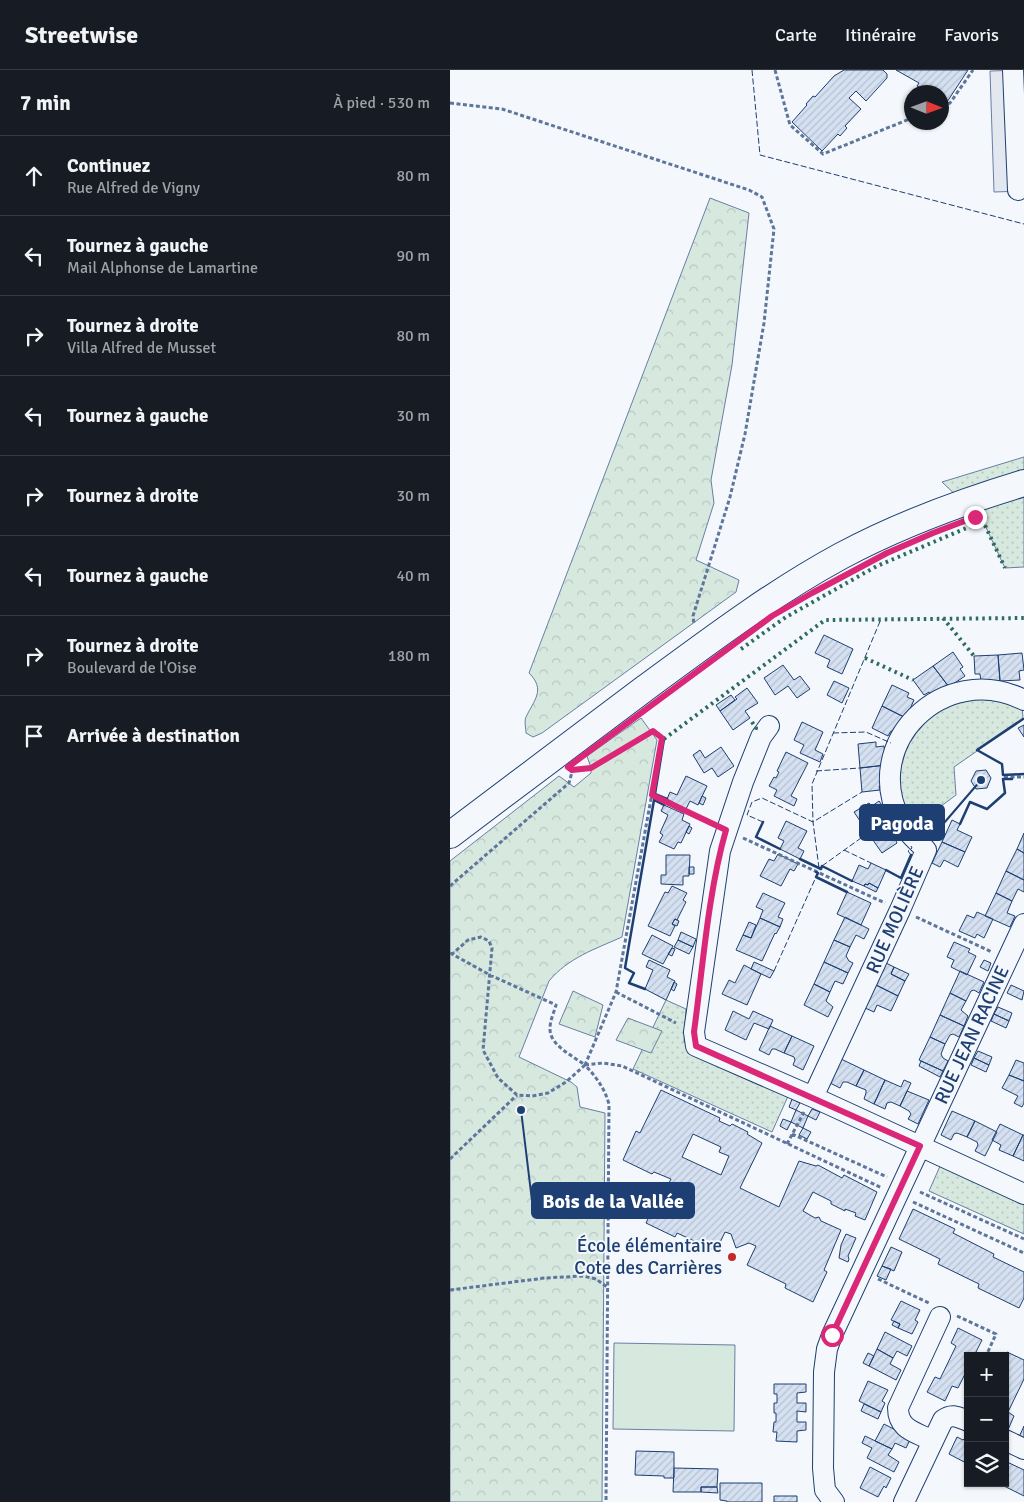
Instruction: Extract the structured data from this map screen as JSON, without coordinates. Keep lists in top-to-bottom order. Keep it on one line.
{"streets":{"street":["RUE MOLIÈRE","RUE JEAN RACINE"]},"places":["Pagoda","Bois de la Vallée","École élémentaire Cote des Carrières"],"north":"right","page":{"header":"Streetwise","nav":["Carte","Itinéraire","Favoris"],"heading":["7 min","À pied · 530 m"],"list":[["Continuez","Rue Alfred de Vigny","80 m"],["Tournez à gauche","Mail Alphonse de Lamartine","90 m"],["Tournez à droite","Villa Alfred de Musset","80 m"],["Tournez à gauche","30 m"],["Tournez à droite","30 m"],["Tournez à gauche","40 m"],["Tournez à droite","Boulevard de l'Oise","180 m"],"Arrivée à destination"],"map_buttons":["+","−"]}}
